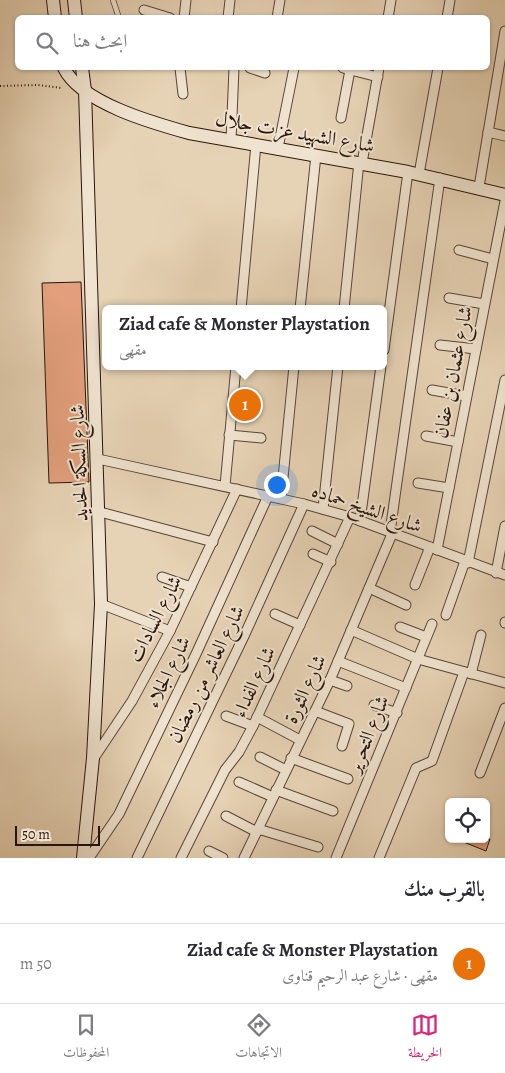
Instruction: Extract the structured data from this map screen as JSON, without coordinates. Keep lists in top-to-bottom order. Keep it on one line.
{"streets":{"street":["شارع الشهيد عزت جلال","شارع عثمان بن عفان","شارع السكة الحديد","شارع الشيخ حماده","شارع السادات","شارع الجلاء","شارع العاشر من رمضان","شارع الفداء","شارع الثورة","شارع التحرير"]},"crossings":[["شارع الشهيد عزت جلال","شارع السكة الحديد"],["شارع الشهيد عزت جلال","شارع الثورة"],["شارع عثمان بن عفان","شارع الشيخ حماده"],["شارع السكة الحديد","شارع الشيخ حماده"],["شارع السكة الحديد","شارع السادات"],["شارع الشيخ حماده","شارع السادات"],["شارع الشيخ حماده","شارع الجلاء"],["شارع الشيخ حماده","شارع العاشر من رمضان"],["شارع الشيخ حماده","شارع الفداء"],["شارع الشيخ حماده","شارع الثورة"]],"scale_bar":"50 m","page":{"search":"ابحث هنا","popup":["Ziad cafe & Monster Playstation","مقهى"],"pins":"1","scale":"50 m","heading":"بالقرب منك","list":[{"mark":"1","name":"Ziad cafe & Monster Playstation","note":"مقهى · شارع عبد الرحيم قناوى","value":"50 m"}],"nav":["الخريطة","الاتجاهات","المحفوظات"]}}
